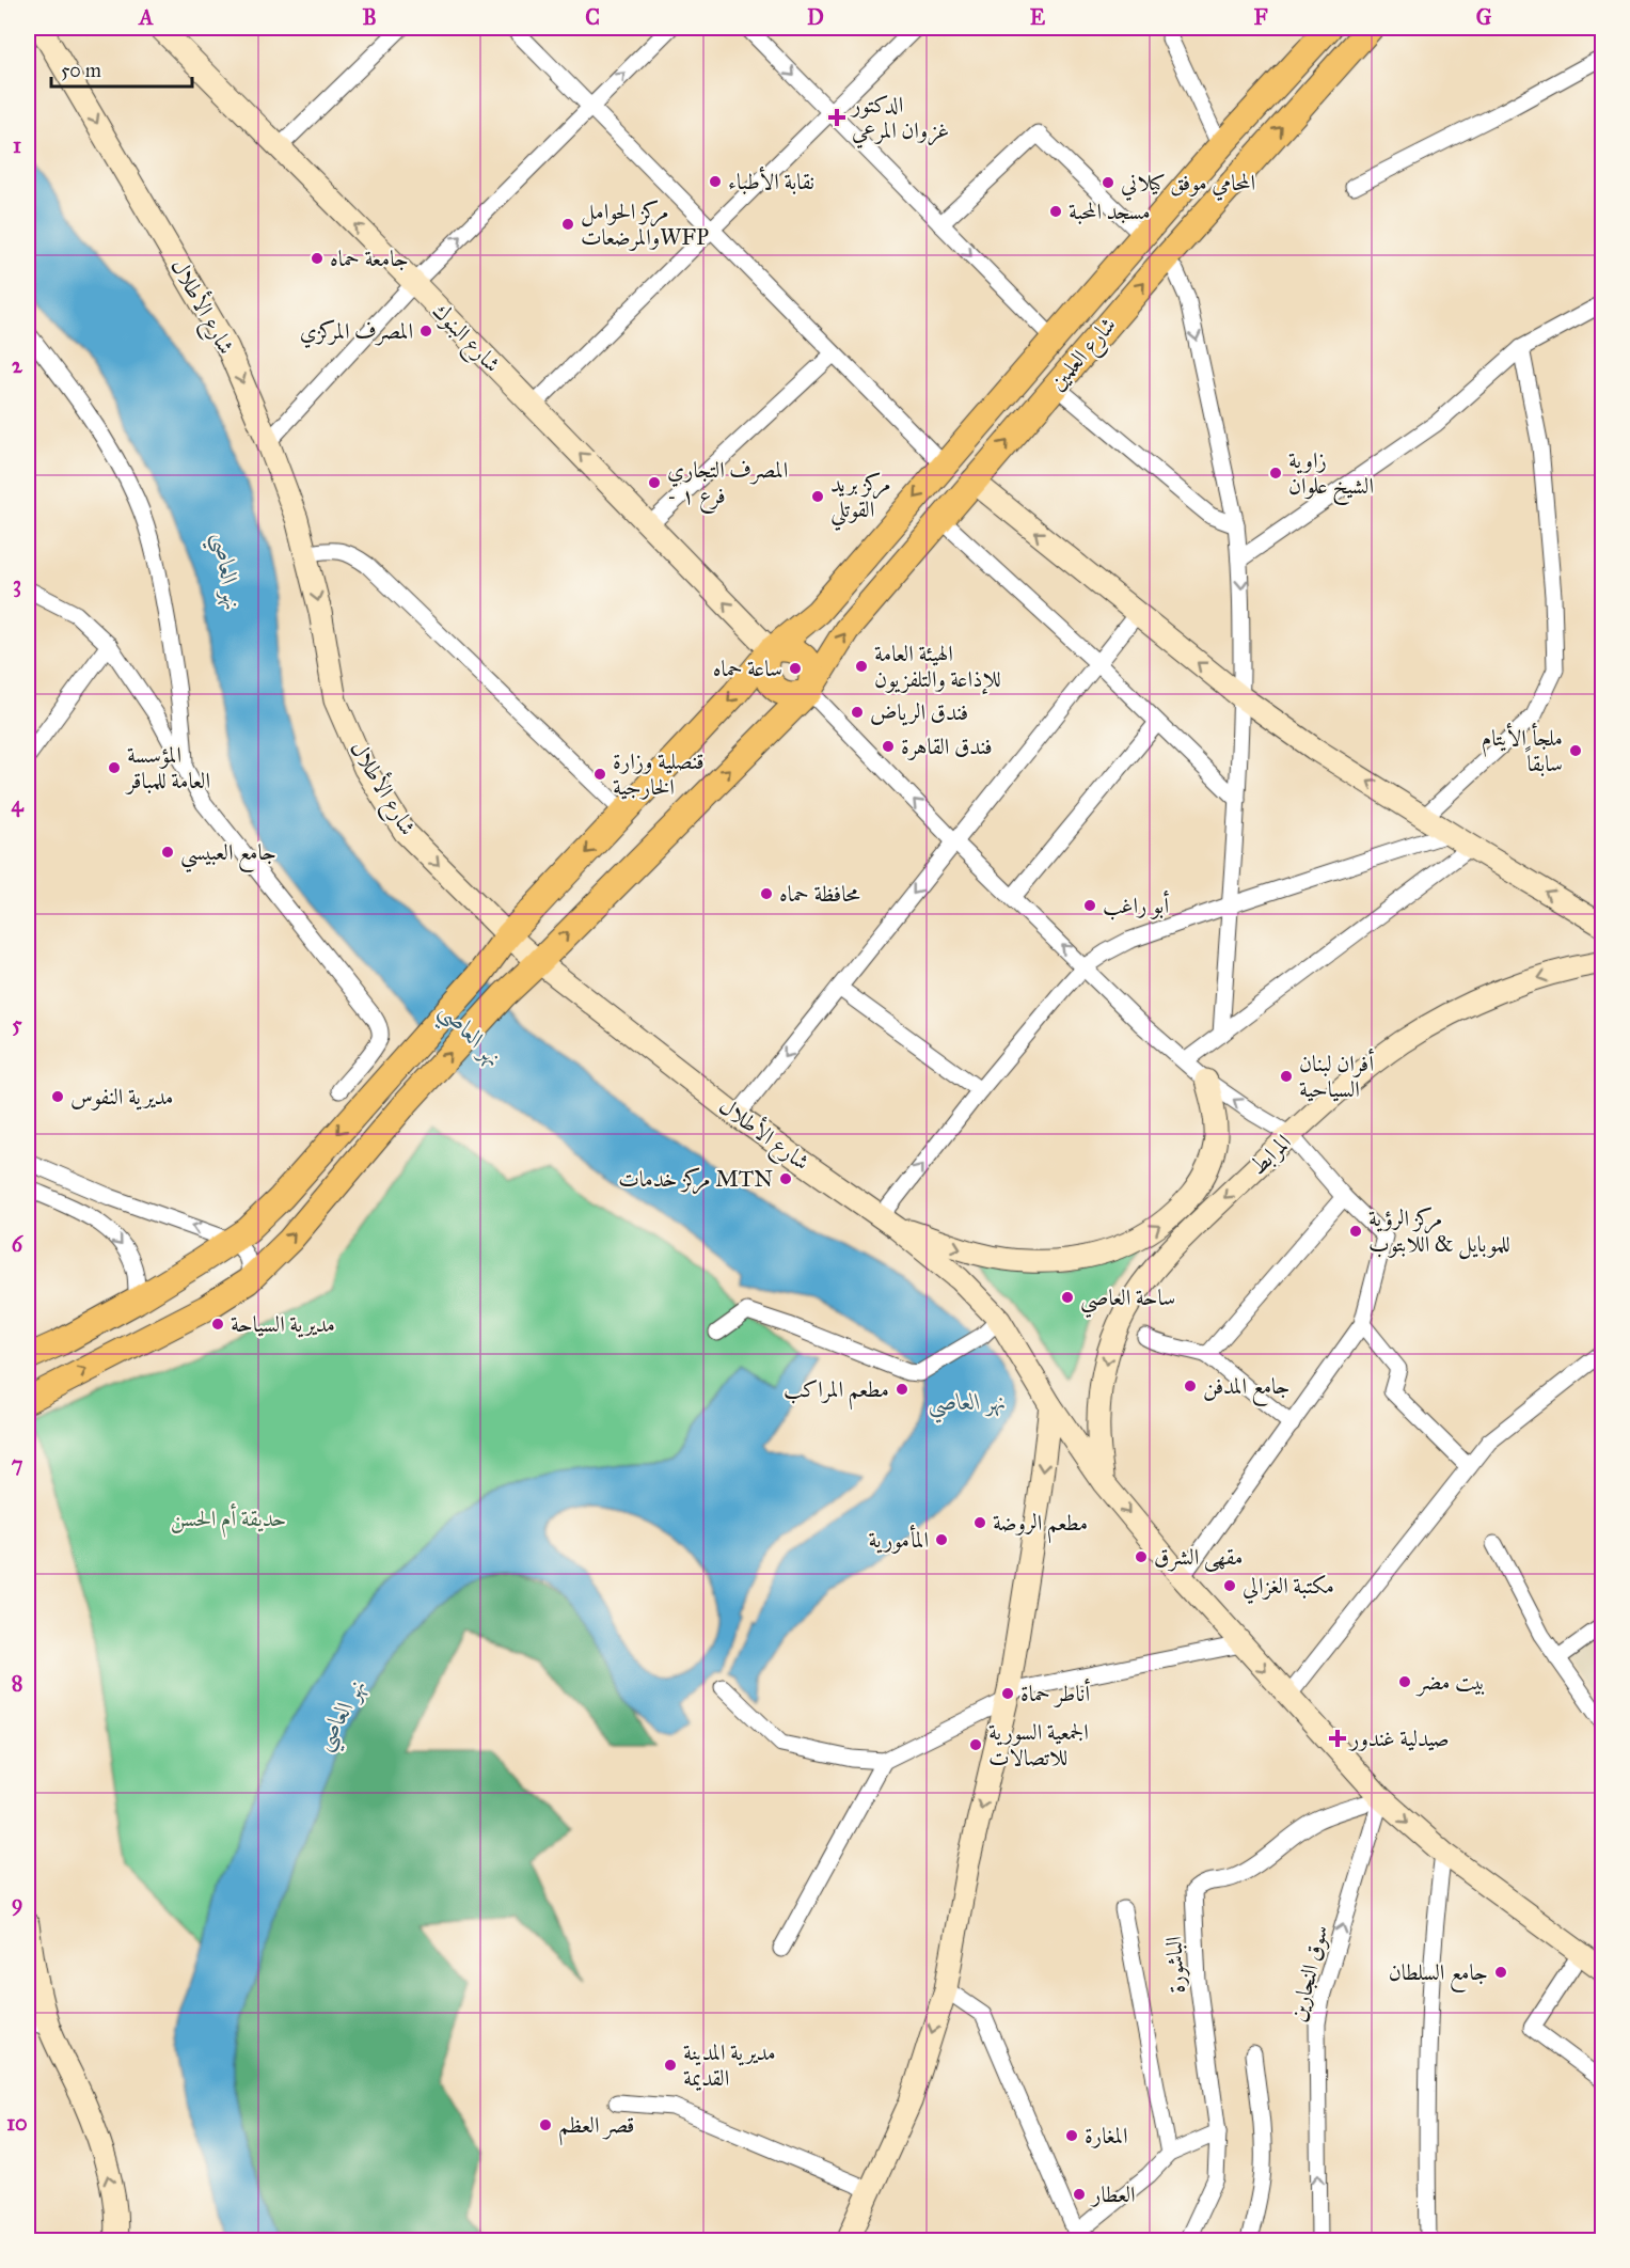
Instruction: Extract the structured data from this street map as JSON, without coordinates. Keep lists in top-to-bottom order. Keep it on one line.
{"streets":{"main road":["شارع الأطلال","شارع البنوك","شارع العلمين","المرابط"],"street":["الباشورة","سوق النجارين"]},"crossings":[["شارع الأطلال","شارع العلمين"],["شارع الأطلال","المرابط"],["شارع الأطلال","الباشورة"],["شارع الأطلال","سوق النجارين"],["شارع البنوك","شارع العلمين"],["الباشورة","سوق النجارين"]],"one_way":["شارع الأطلال","شارع البنوك","المرابط"],"water":["نهر العاصي"],"parks":["حديقة أم الحسن"],"places":{"health":["الدكتور غزوان المرعي","صيدلية غندور"],"other":["نقابة الأطباء","المحامي موفق كيلاني","مسجد المحبة","مركز الحوامل والمرضعاتWFP","جامعة حماه","المصرف المركزي","زاوية الشيخ علوان","المصرف التجاري - فرع ١","مركز بريد القوتلي","الهيئة العامة للإذاعة والتلفزيون","ساعة حماه","فندق الرياض","فندق القاهرة","ملجأ الأيتام سابقاً","المؤسسة العامة للمباقر","قنصلية وزارة الخارجية","جامع العبيسي","محافظة حماه","أبو راغب","أفران لبنان السياحية","مديرية النفوس","مركز خدمات MTN","مركز الرؤية للموبايل & اللابتوب","ساحة العاصي","مديرية السياحة","جامع المدفن","مطعم المراكب","مطعم الروضة","المأمورية","مقهى الشرق","مكتبة الغزالي","بيت مضر","أناطر حماة","الجمعية السورية للاتصالات","جامع السلطان","مديرية المدينة القديمة","قصر العظم","المغارة","العطار"]},"scale_bar":"50 m","grid":{"columns":["A","B","C","D","E","F","G"],"rows":["1","2","3","4","5","6","7","8","9","10"]}}
